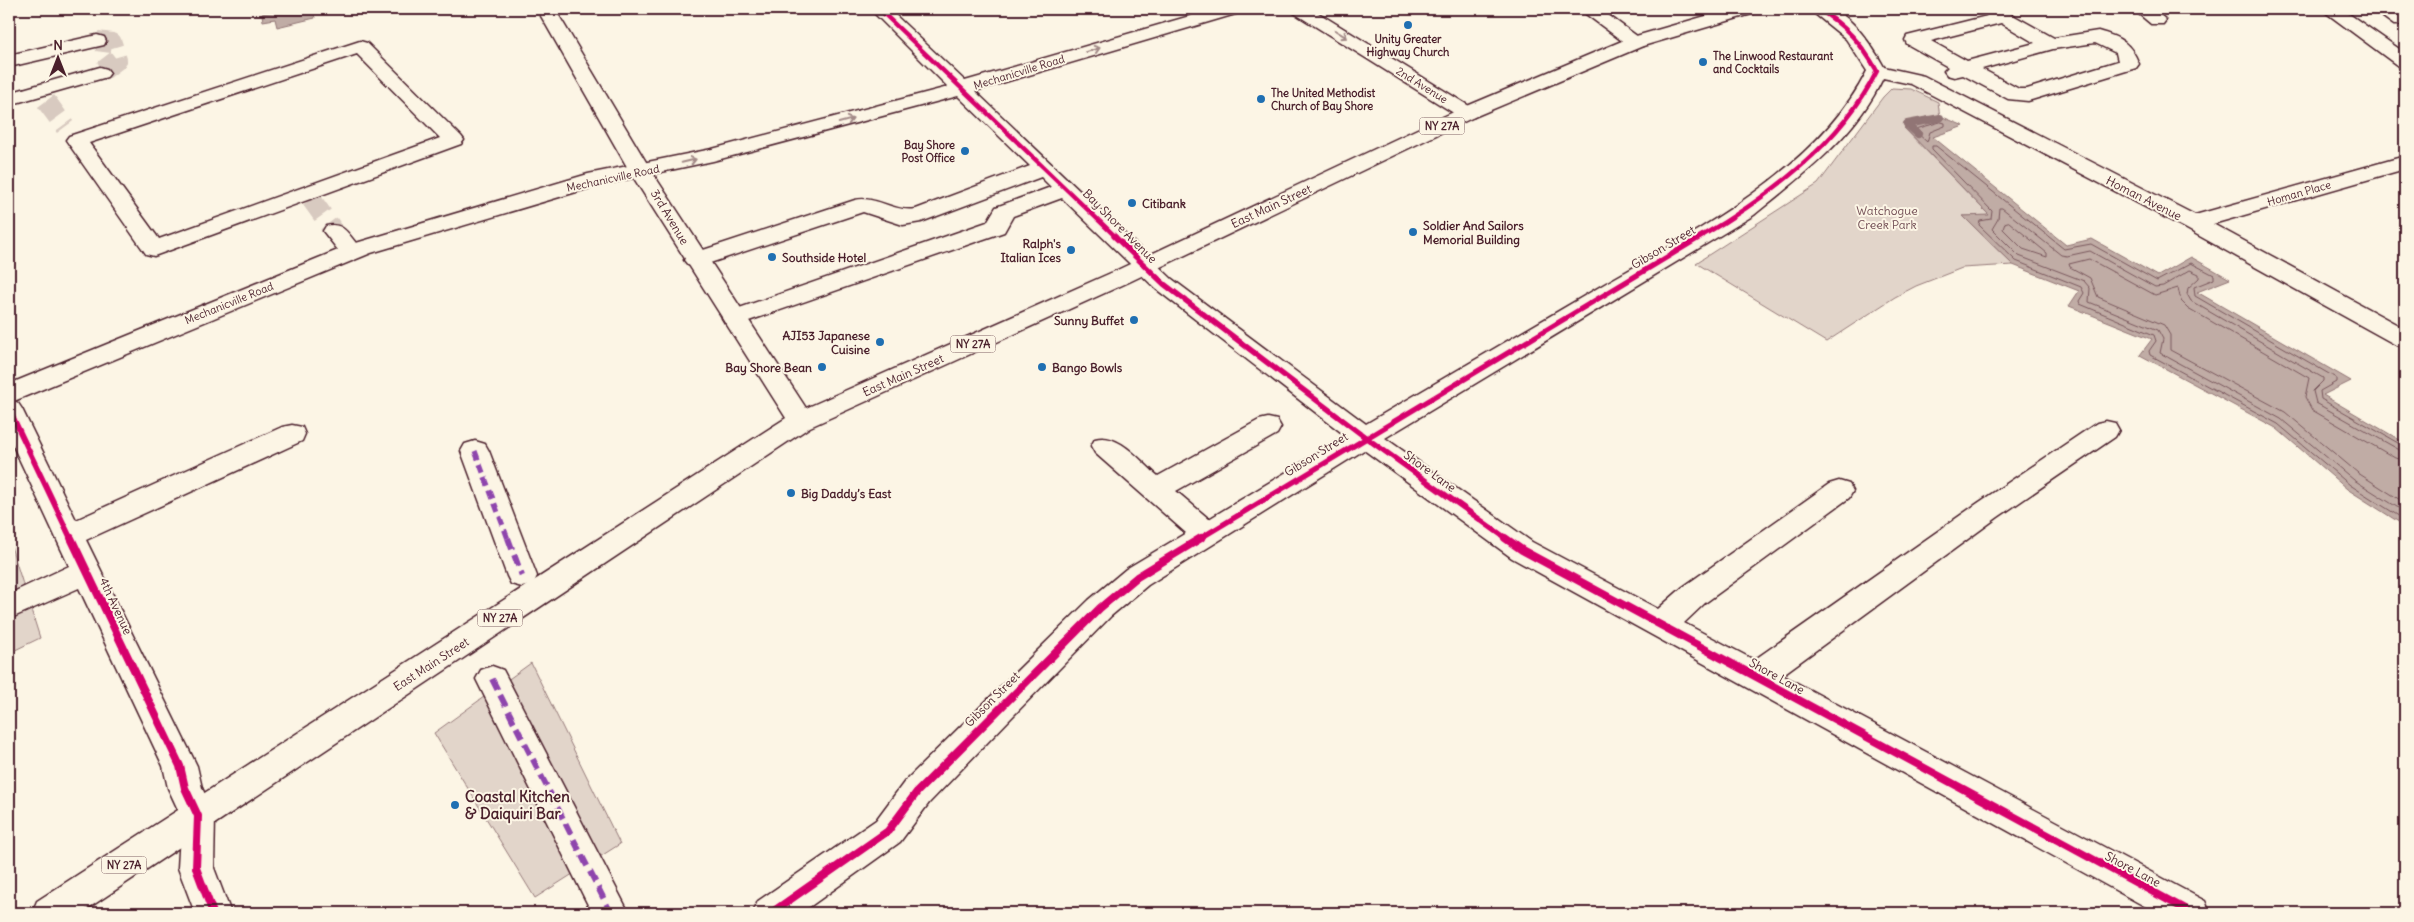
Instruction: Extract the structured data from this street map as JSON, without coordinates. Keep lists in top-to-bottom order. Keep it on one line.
{"streets":{"street":["Mechanicville Road","2nd Avenue","NY 27A","Homan Place","Homan Avenue","East Main Street","3rd Avenue","Bay Shore Avenue","Gibson Street","Shore Lane","4th Avenue"]},"crossings":[["Mechanicville Road","3rd Avenue"],["Mechanicville Road","Bay Shore Avenue"],["2nd Avenue","East Main Street"],["NY 27A","East Main Street"],["NY 27A","4th Avenue"],["Homan Place","Homan Avenue"],["Homan Avenue","Gibson Street"],["East Main Street","3rd Avenue"],["East Main Street","Bay Shore Avenue"],["East Main Street","4th Avenue"],["Bay Shore Avenue","Gibson Street"],["Bay Shore Avenue","Shore Lane"],["Gibson Street","Shore Lane"]],"one_way":["2nd Avenue"],"parks":["Watchogue Creek Park"],"places":["Unity Greater Highway Church","The Linwood Restaurant and Cocktails","The United Methodist Church of Bay Shore","Bay Shore Post Office","Citibank","Soldier And Sailors Memorial Building","Ralph's Italian Ices","Southside Hotel","Sunny Buffet","AJI53 Japanese Cuisine","Bay Shore Bean","Bango Bowls","Big Daddy’s East","Coastal Kitchen & Daiquiri Bar"],"north":"top"}
